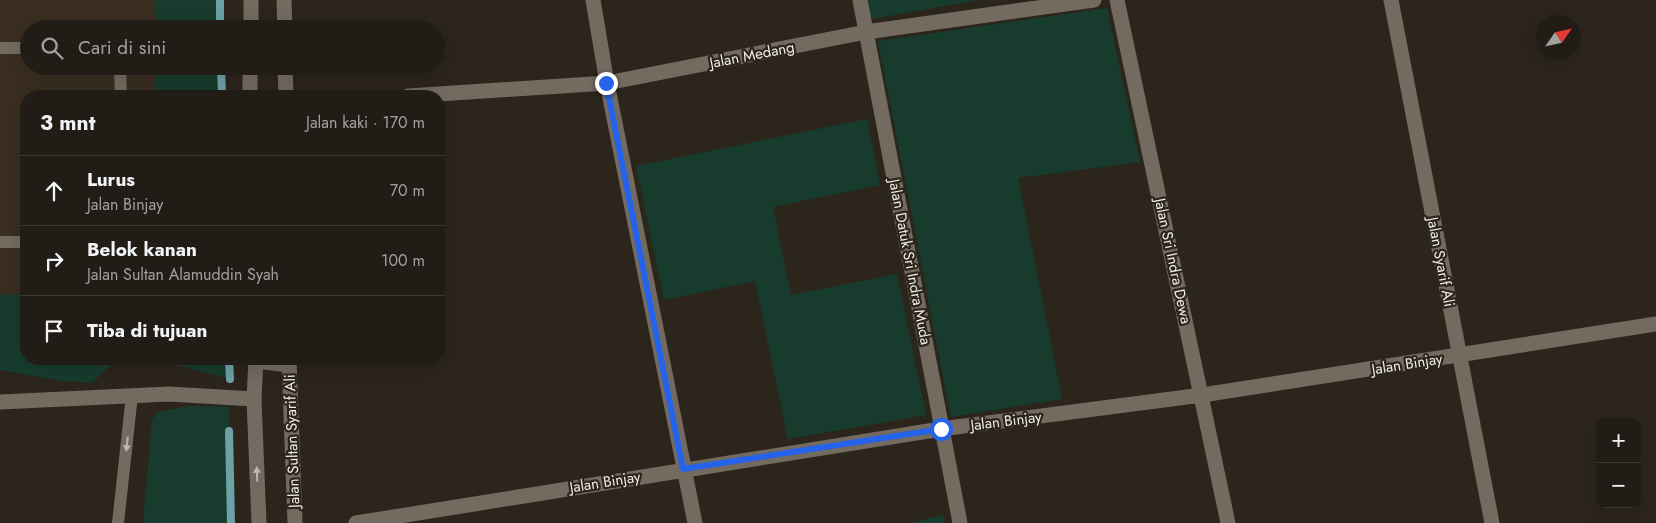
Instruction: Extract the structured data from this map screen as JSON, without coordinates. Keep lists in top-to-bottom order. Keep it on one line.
{"streets":{"street":["Jalan Medang","Jalan Sri Indra Dewa","Jalan Datuk Sri Indra Muda","Jalan Syarif Ali","Jalan Binjay","Jalan Sultan Syarif Ali"]},"crossings":[["Jalan Medang","Jalan Datuk Sri Indra Muda"],["Jalan Sri Indra Dewa","Jalan Binjay"],["Jalan Datuk Sri Indra Muda","Jalan Binjay"],["Jalan Syarif Ali","Jalan Binjay"]],"north":"top right","page":{"search":"Cari di sini","heading":["3 mnt","Jalan kaki · 170 m"],"list":[["Lurus","Jalan Binjay","70 m"],["Belok kanan","Jalan Sultan Alamuddin Syah","100 m"],"Tiba di tujuan"],"map_buttons":["+","−"]}}
